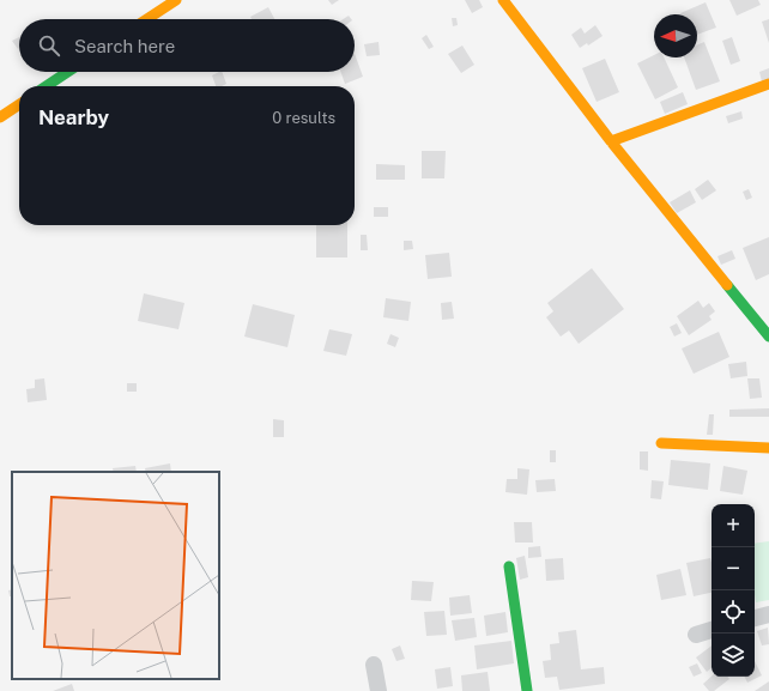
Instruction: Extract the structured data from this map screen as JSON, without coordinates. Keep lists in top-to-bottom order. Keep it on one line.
{"north":"left","page":{"search":"Search here","heading":["Nearby","0 results"],"map_buttons":["+","−"]}}
